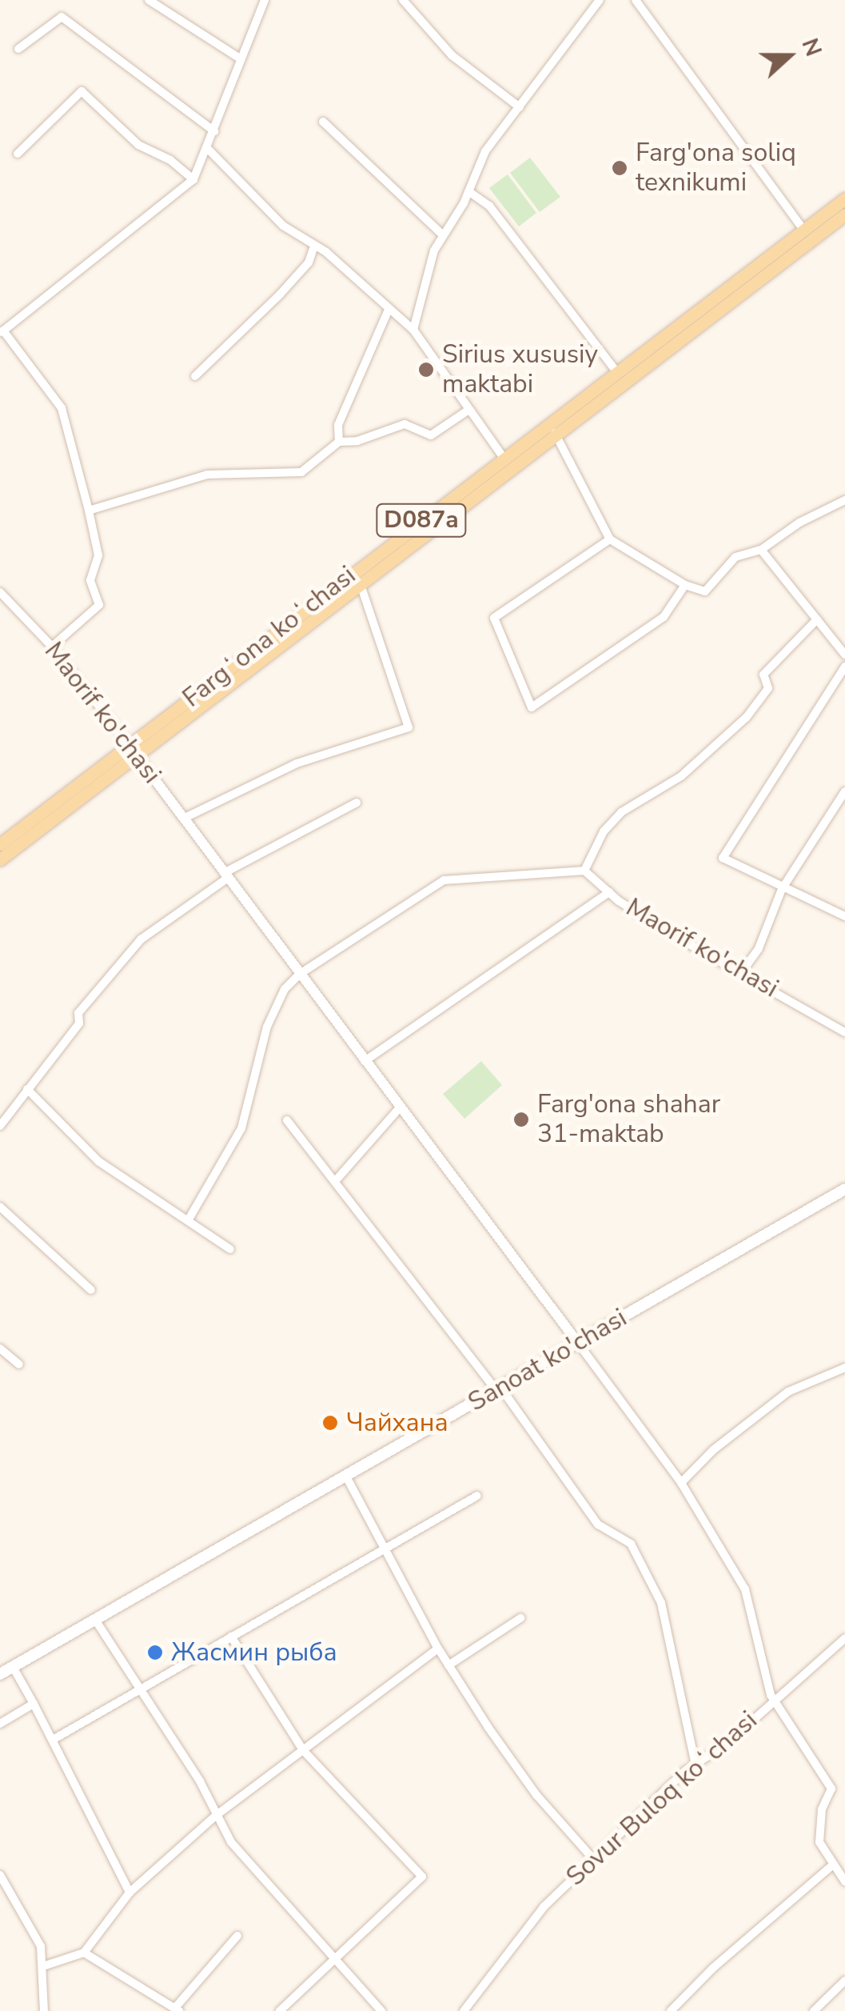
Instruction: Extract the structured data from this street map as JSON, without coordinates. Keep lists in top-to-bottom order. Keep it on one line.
{"streets":{"main road":["D087a","Fargʻona koʻchasi","Sanoat ko'chasi"],"street":["Maorif ko'chasi","Sovur Buloq koʻchasi"]},"crossings":[["Fargʻona koʻchasi","Maorif ko'chasi"],["Maorif ko'chasi","Sanoat ko'chasi"]],"places":["Farg'ona soliq texnikumi","Sirius xususiy maktabi","Farg'ona shahar 31-maktab","Чайхана","Жасмин рыба"],"north":"right"}
